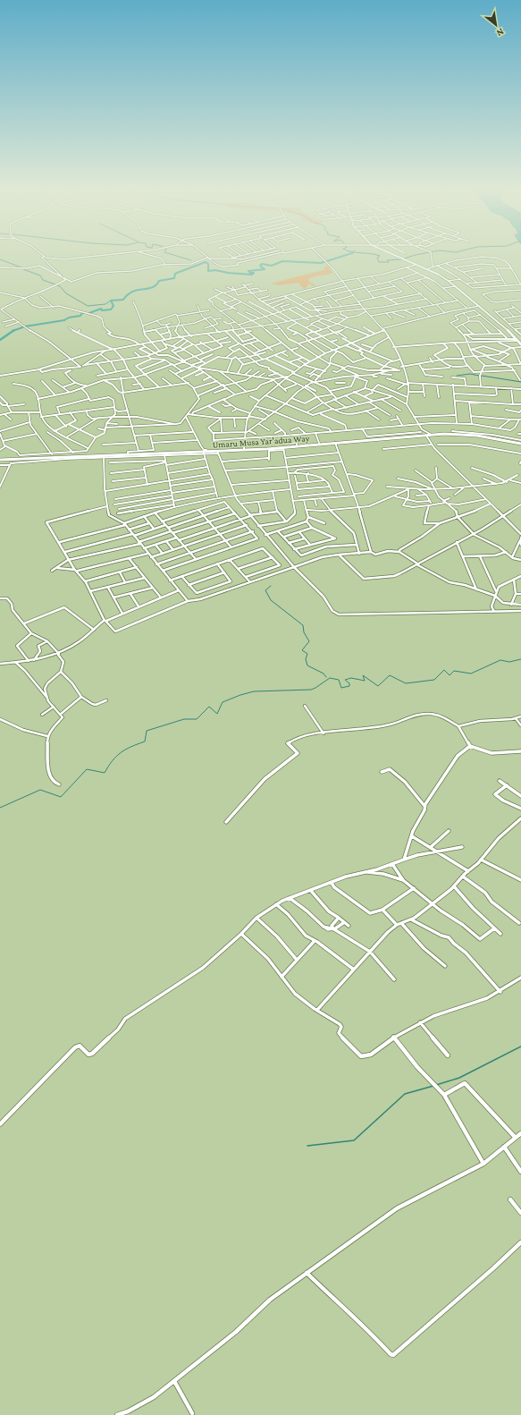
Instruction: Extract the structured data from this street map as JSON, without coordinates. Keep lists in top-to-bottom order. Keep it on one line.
{"streets":{"main road":["Umaru Musa Yar'adua Way"]},"north":"bottom right"}
